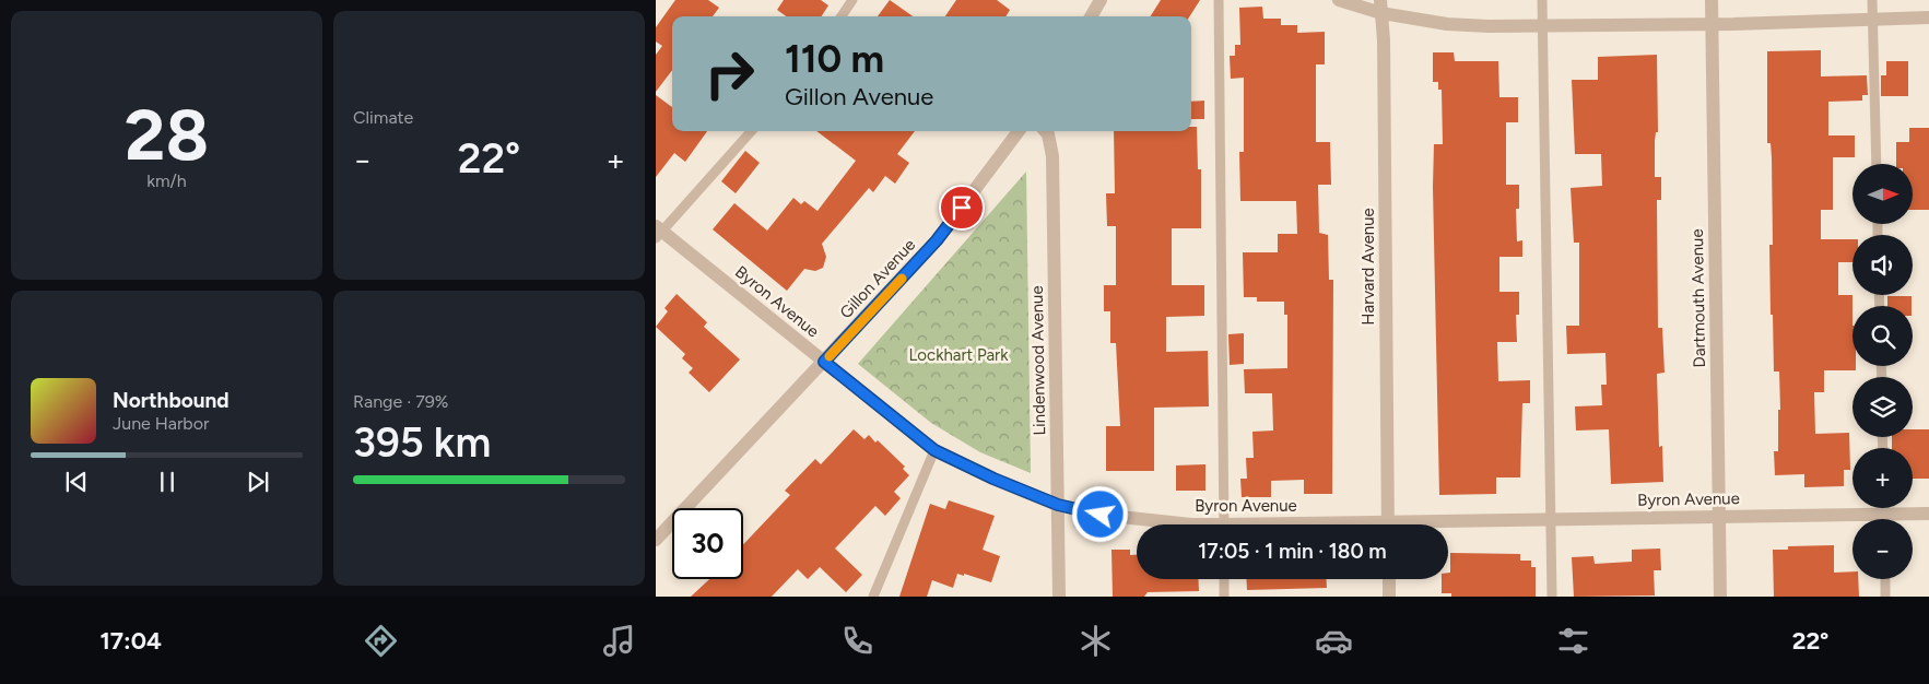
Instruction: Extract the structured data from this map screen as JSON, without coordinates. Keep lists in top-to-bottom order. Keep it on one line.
{"streets":{"street":["Harvard Avenue","Gillon Avenue","Dartmouth Avenue","Byron Avenue","Lindenwood Avenue"]},"crossings":[["Gillon Avenue","Byron Avenue"],["Dartmouth Avenue","Byron Avenue"],["Byron Avenue","Lindenwood Avenue"]],"parks":["Lockhart Park"],"north":"right","page":{"tile":[["28","km/h"],"Climate",["Range · 79%","395 km"]],"turn":["110 m","Gillon Avenue"],"heat":["−","22°","+"],"map_buttons":["+","−"],"song":["Northbound","June Harbor"],"limit":"30","trip":"17:05 · 1 min · 180 m","tabs":["17:04","22°"]}}
